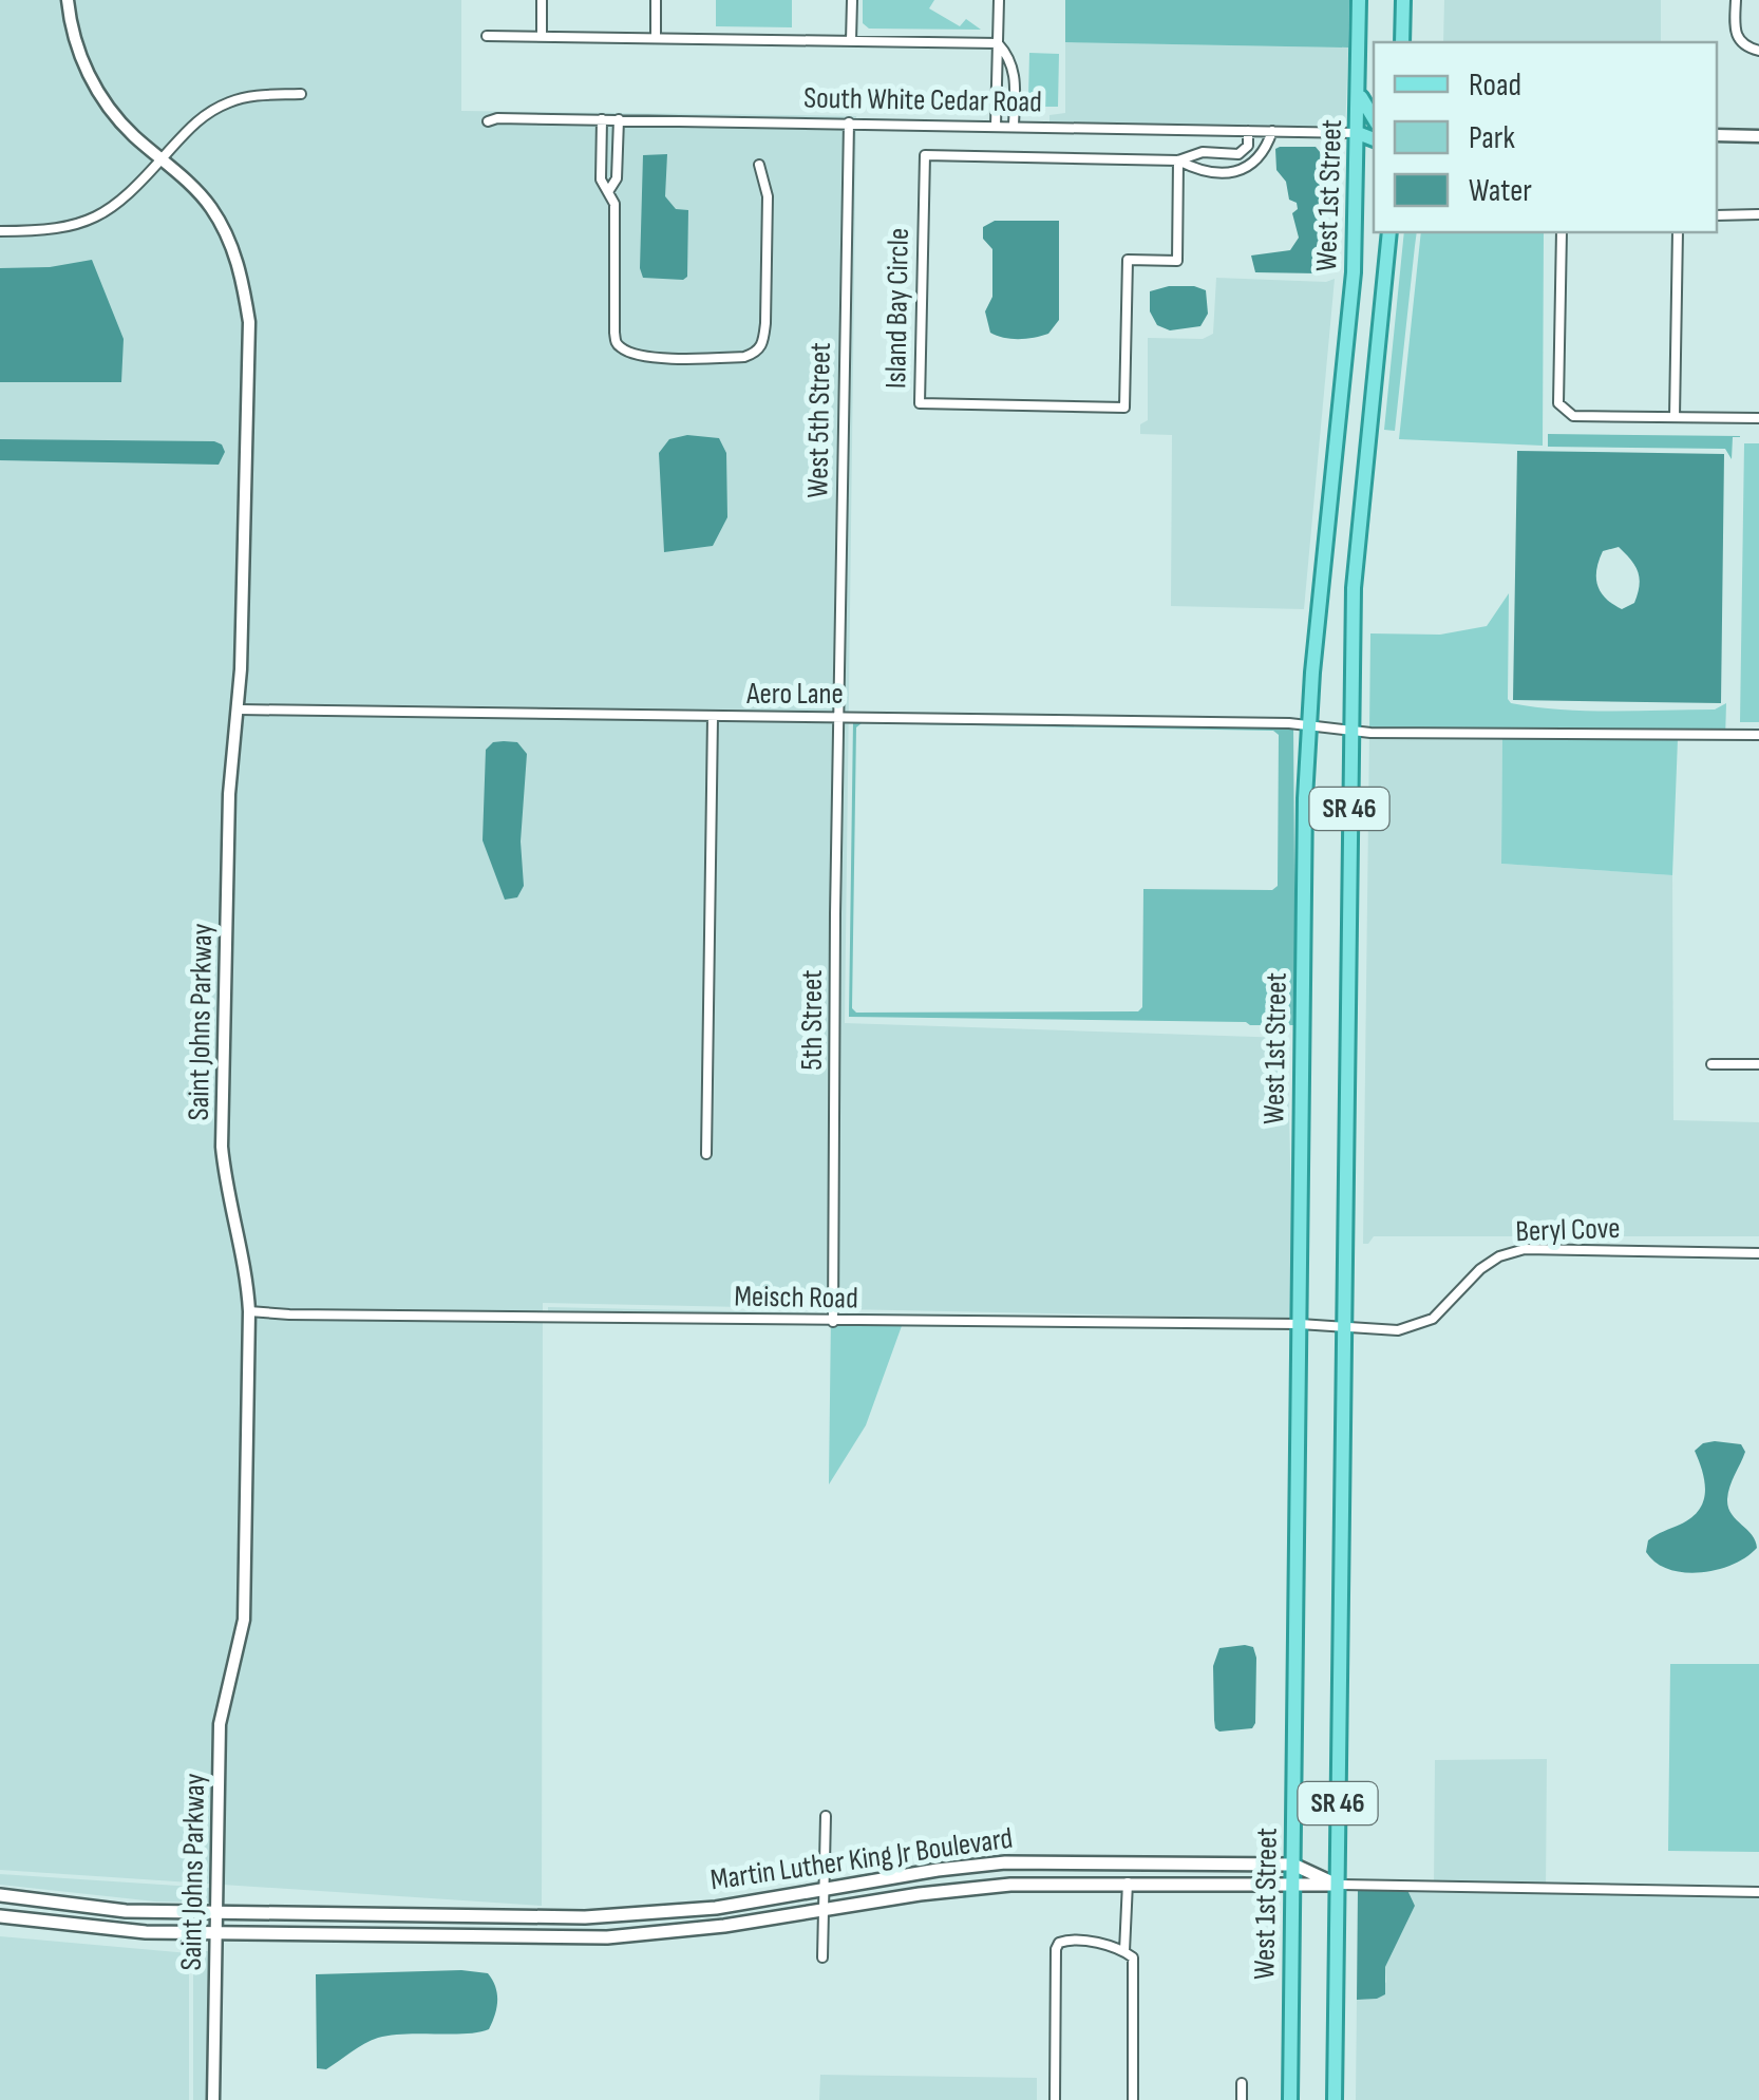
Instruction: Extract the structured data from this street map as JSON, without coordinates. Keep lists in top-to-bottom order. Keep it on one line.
{"streets":{"main road":["West 1st Street","SR 46","Martin Luther King Jr Boulevard"],"street":["South White Cedar Road","Island Bay Circle","West 5th Street","Aero Lane","5th Street","Saint Johns Parkway","Beryl Cove","Meisch Road"]},"crossings":[["South White Cedar Road","West 1st Street"],["South White Cedar Road","Island Bay Circle"],["South White Cedar Road","West 5th Street"],["West 1st Street","Aero Lane"],["West 1st Street","Beryl Cove"],["West 1st Street","Meisch Road"],["West 1st Street","Martin Luther King Jr Boulevard"],["West 5th Street","Aero Lane"],["West 5th Street","5th Street"],["Aero Lane","5th Street"],["Aero Lane","Saint Johns Parkway"],["5th Street","Meisch Road"],["Saint Johns Parkway","Meisch Road"],["Saint Johns Parkway","Martin Luther King Jr Boulevard"],["Beryl Cove","Meisch Road"]],"legend":["Road","Park","Water"]}
